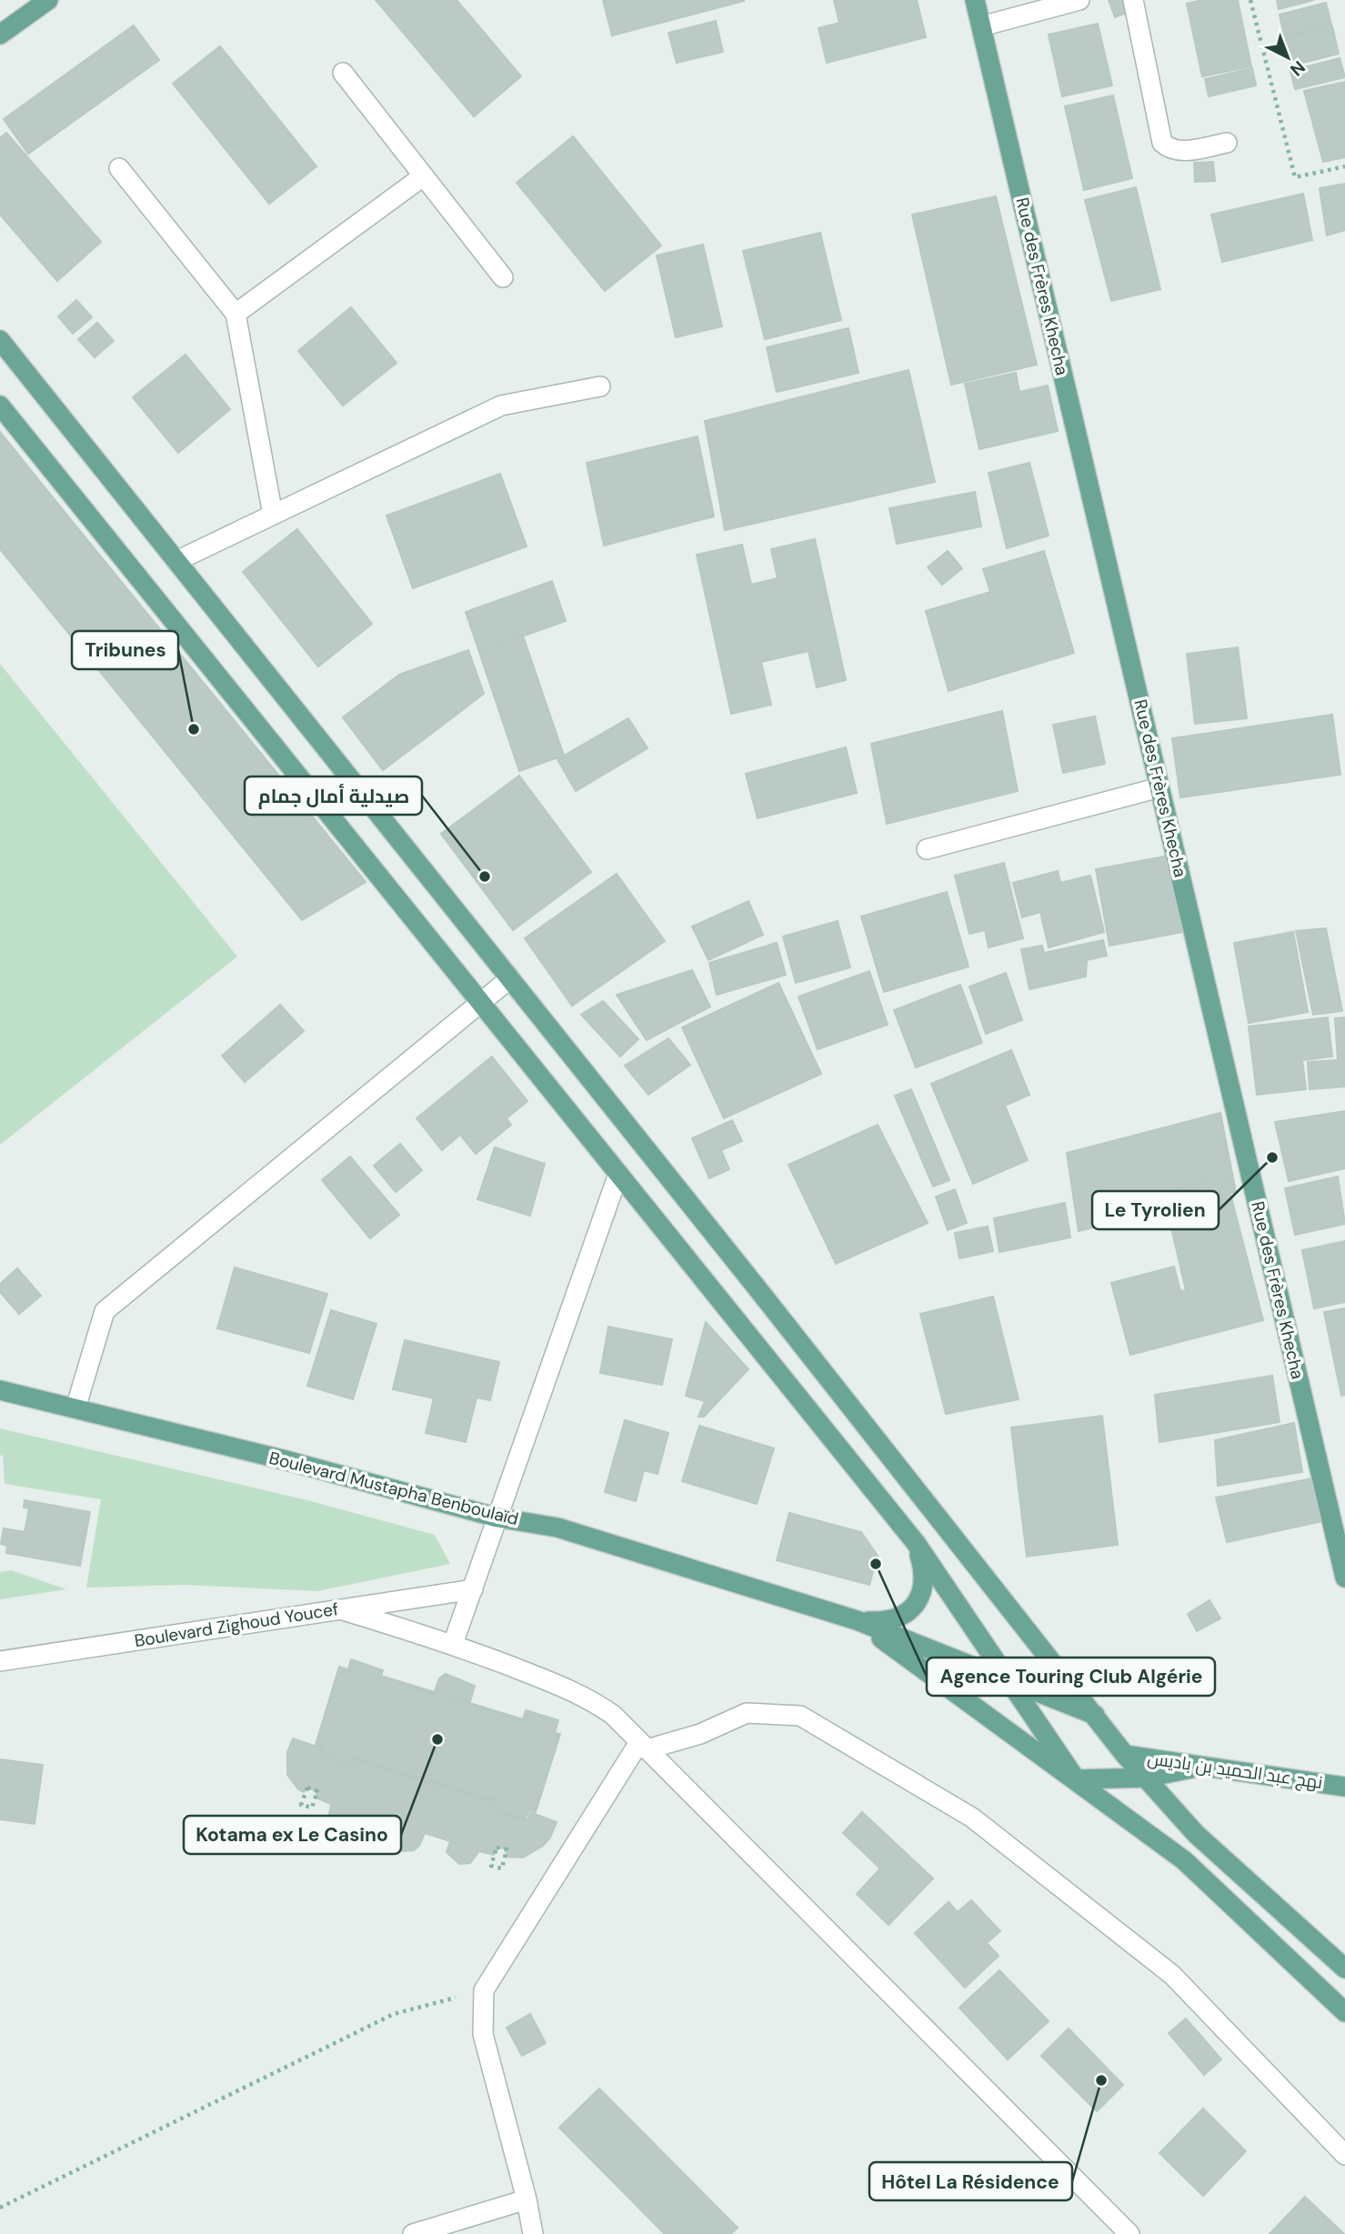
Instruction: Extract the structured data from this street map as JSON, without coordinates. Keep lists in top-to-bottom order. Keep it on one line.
{"streets":{"main road":["Rue des Frères Khecha","Boulevard Mustapha Benboulaïd","نهج عبد الحميد بن باديس"],"street":["Boulevard Zighoud Youcef"]},"places":["Tribunes","صيدلية أمال جمام","Le Tyrolien","Agence Touring Club Algérie","Kotama ex Le Casino","Hôtel La Résidence"],"north":"bottom right"}
